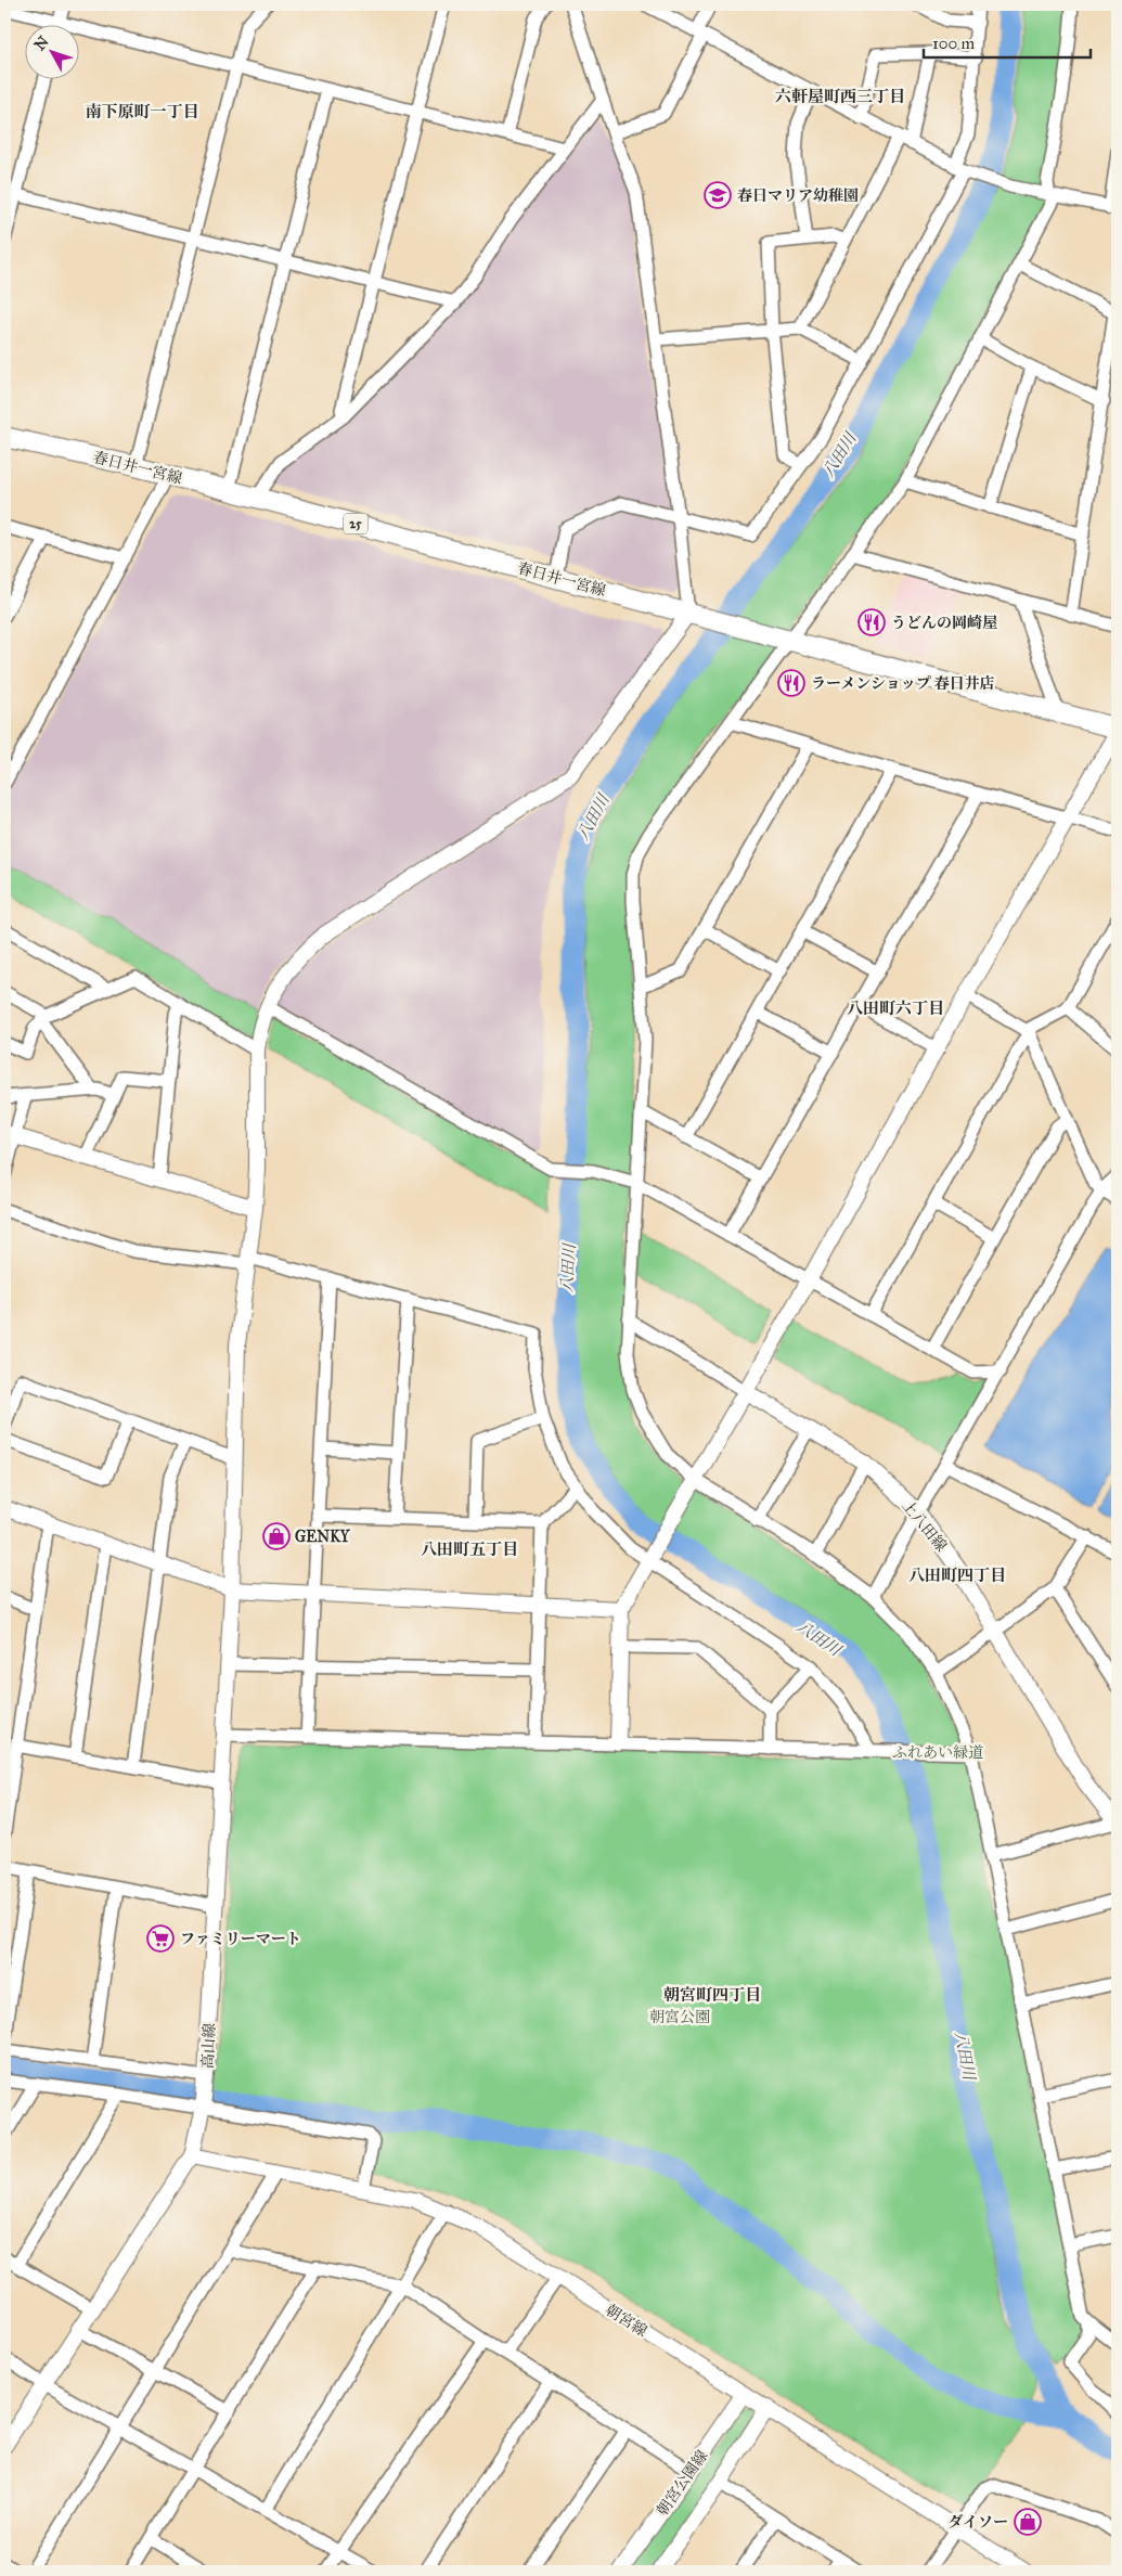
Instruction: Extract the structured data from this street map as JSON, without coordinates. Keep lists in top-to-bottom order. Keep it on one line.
{"streets":{"main road":["春日井一宮線","25"],"street":["上八田線","高山線","朝宮線","朝宮公園線"]},"crossings":[["春日井一宮線","高山線"],["高山線","朝宮線"],["朝宮線","朝宮公園線"]],"districts":["六軒屋町西三丁目","南下原町一丁目","八田町六丁目","八田町五丁目","八田町四丁目","朝宮町四丁目"],"water":["八田川"],"parks":["ふれあい緑道","朝宮公園"],"places":{"school or university":["春日マリア幼稚園"],"restaurant":["うどんの岡崎屋","ラーメンショップ 春日井店"],"shop":["GENKY","ダイソー"],"supermarket":["ファミリーマート"]},"scale_bar":"100 m","north":"top left"}
